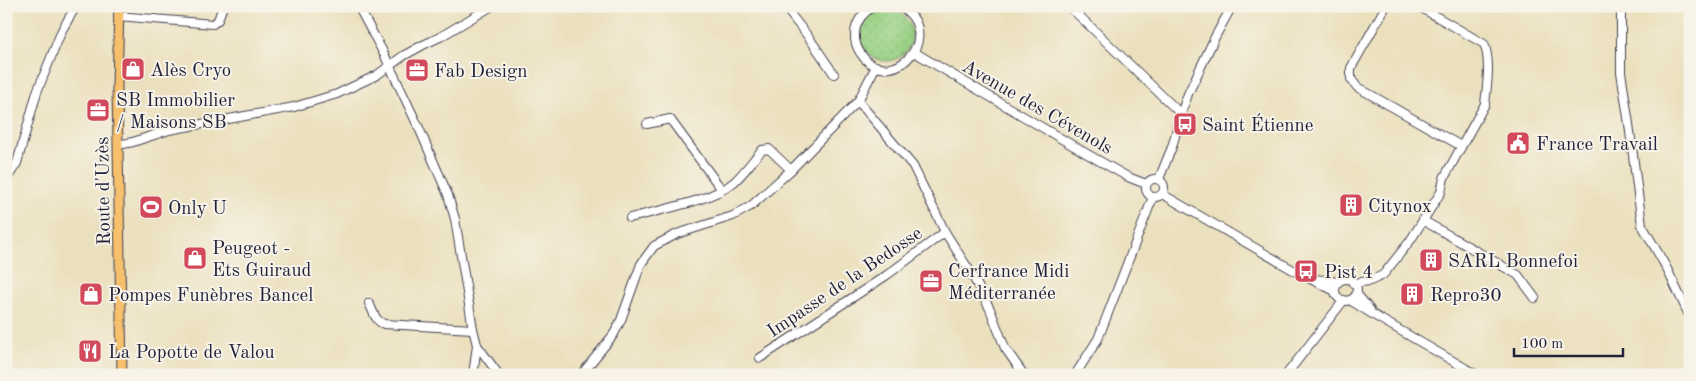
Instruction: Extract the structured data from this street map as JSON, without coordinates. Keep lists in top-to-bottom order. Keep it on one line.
{"streets":{"main road":["Route d'Uzès"],"street":["Avenue des Cévenols","Impasse de la Bedosse"]},"places":{"shop":["Alès Cryo","Peugeot - Ets Guiraud","Pompes Funèbres Bancel"],"office":["Fab Design","SB Immobilier / Maisons SB","Cerfrance Midi Méditerranée"],"bus stop":["Saint Étienne","Pist 4"],"public building":["France Travail"],"building":["Citynox","SARL Bonnefoi","Repro30"],"sports":["Only U"],"restaurant":["La Popotte de Valou"]},"scale_bar":"100 m"}
